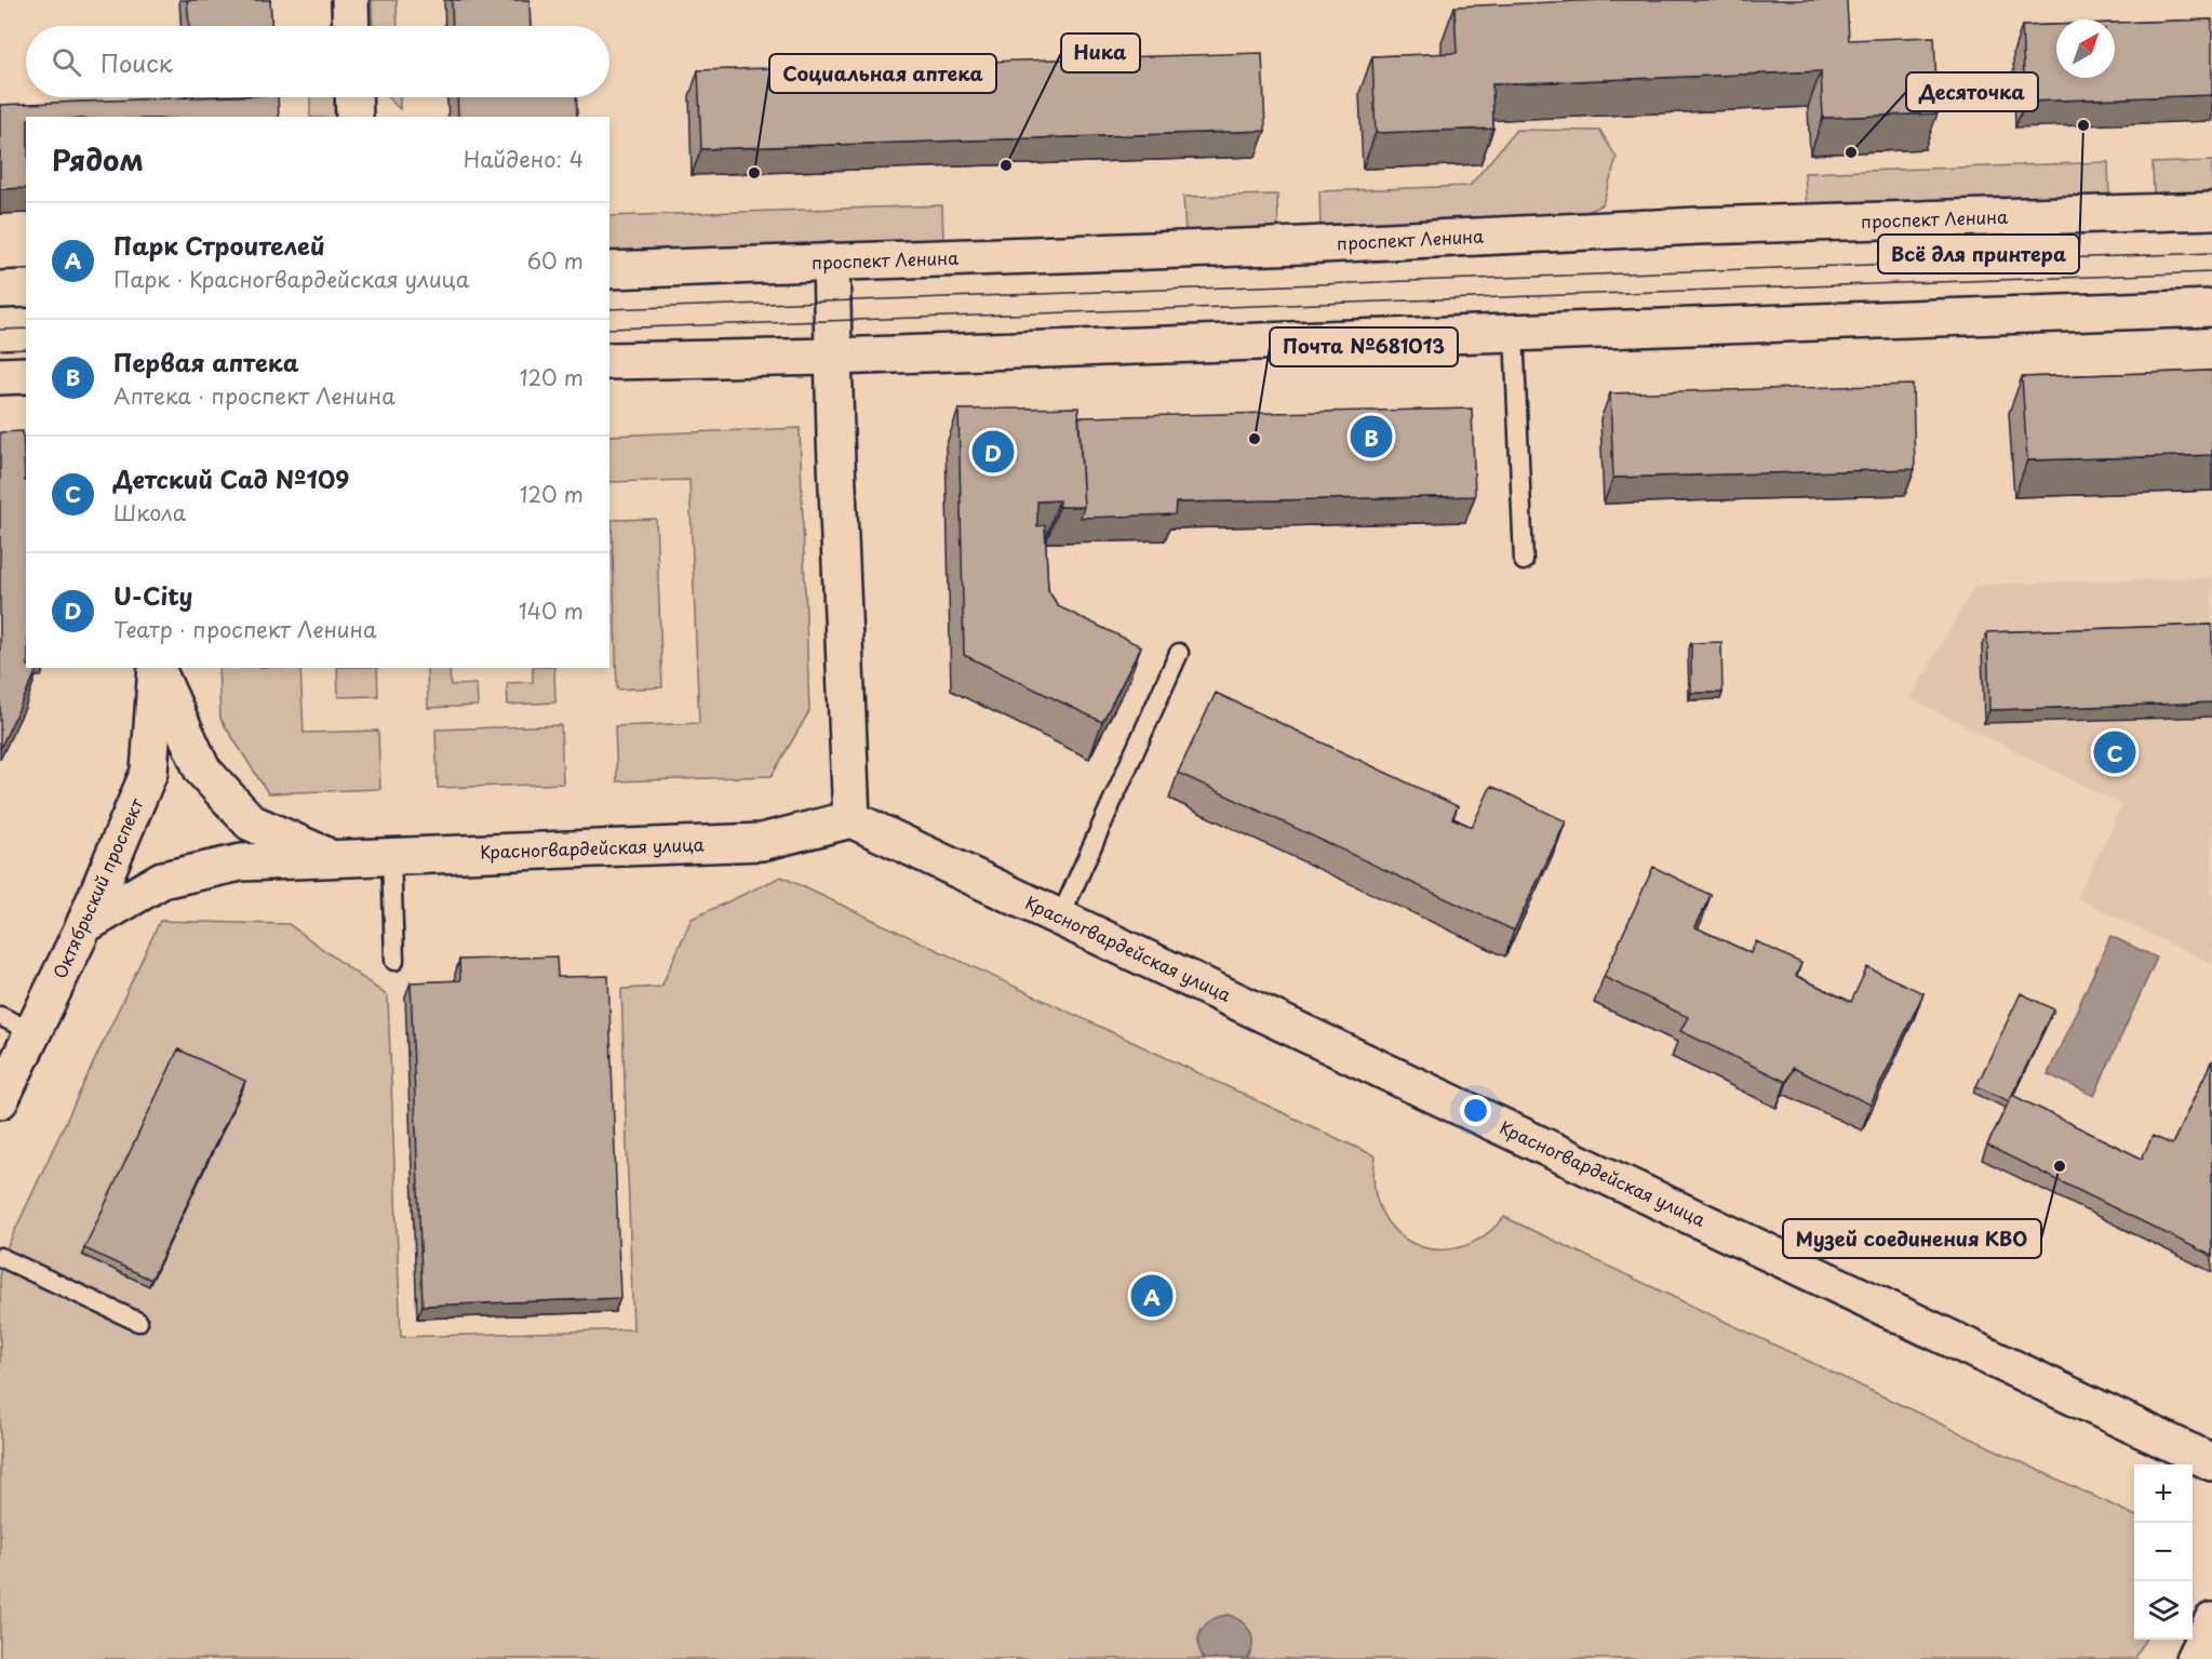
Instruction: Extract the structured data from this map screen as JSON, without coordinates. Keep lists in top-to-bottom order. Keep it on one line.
{"streets":{"main road":["проспект Ленина","Красногвардейская улица","Октябрьский проспект"]},"crossings":[["Красногвардейская улица","Октябрьский проспект"]],"places":["Всё для принтера","Десяточка","Ника","Социальная аптека","Почта №681013","Музей соединения КВО"],"north":"top right","page":{"search":"Поиск","heading":["Рядом","Найдено: 4"],"list":[{"mark":"A","name":"Парк Строителей","note":"Парк · Красногвардейская улица","value":"60 m"},{"mark":"B","name":"Первая аптека","note":"Аптека · проспект Ленина","value":"120 m"},{"mark":"C","name":"Детский Сад №109","note":"Школа","value":"120 m"},{"mark":"D","name":"U-City","note":"Театр · проспект Ленина","value":"140 m"}],"pins":["B","D","C","A"],"map_buttons":["+","−"]}}
